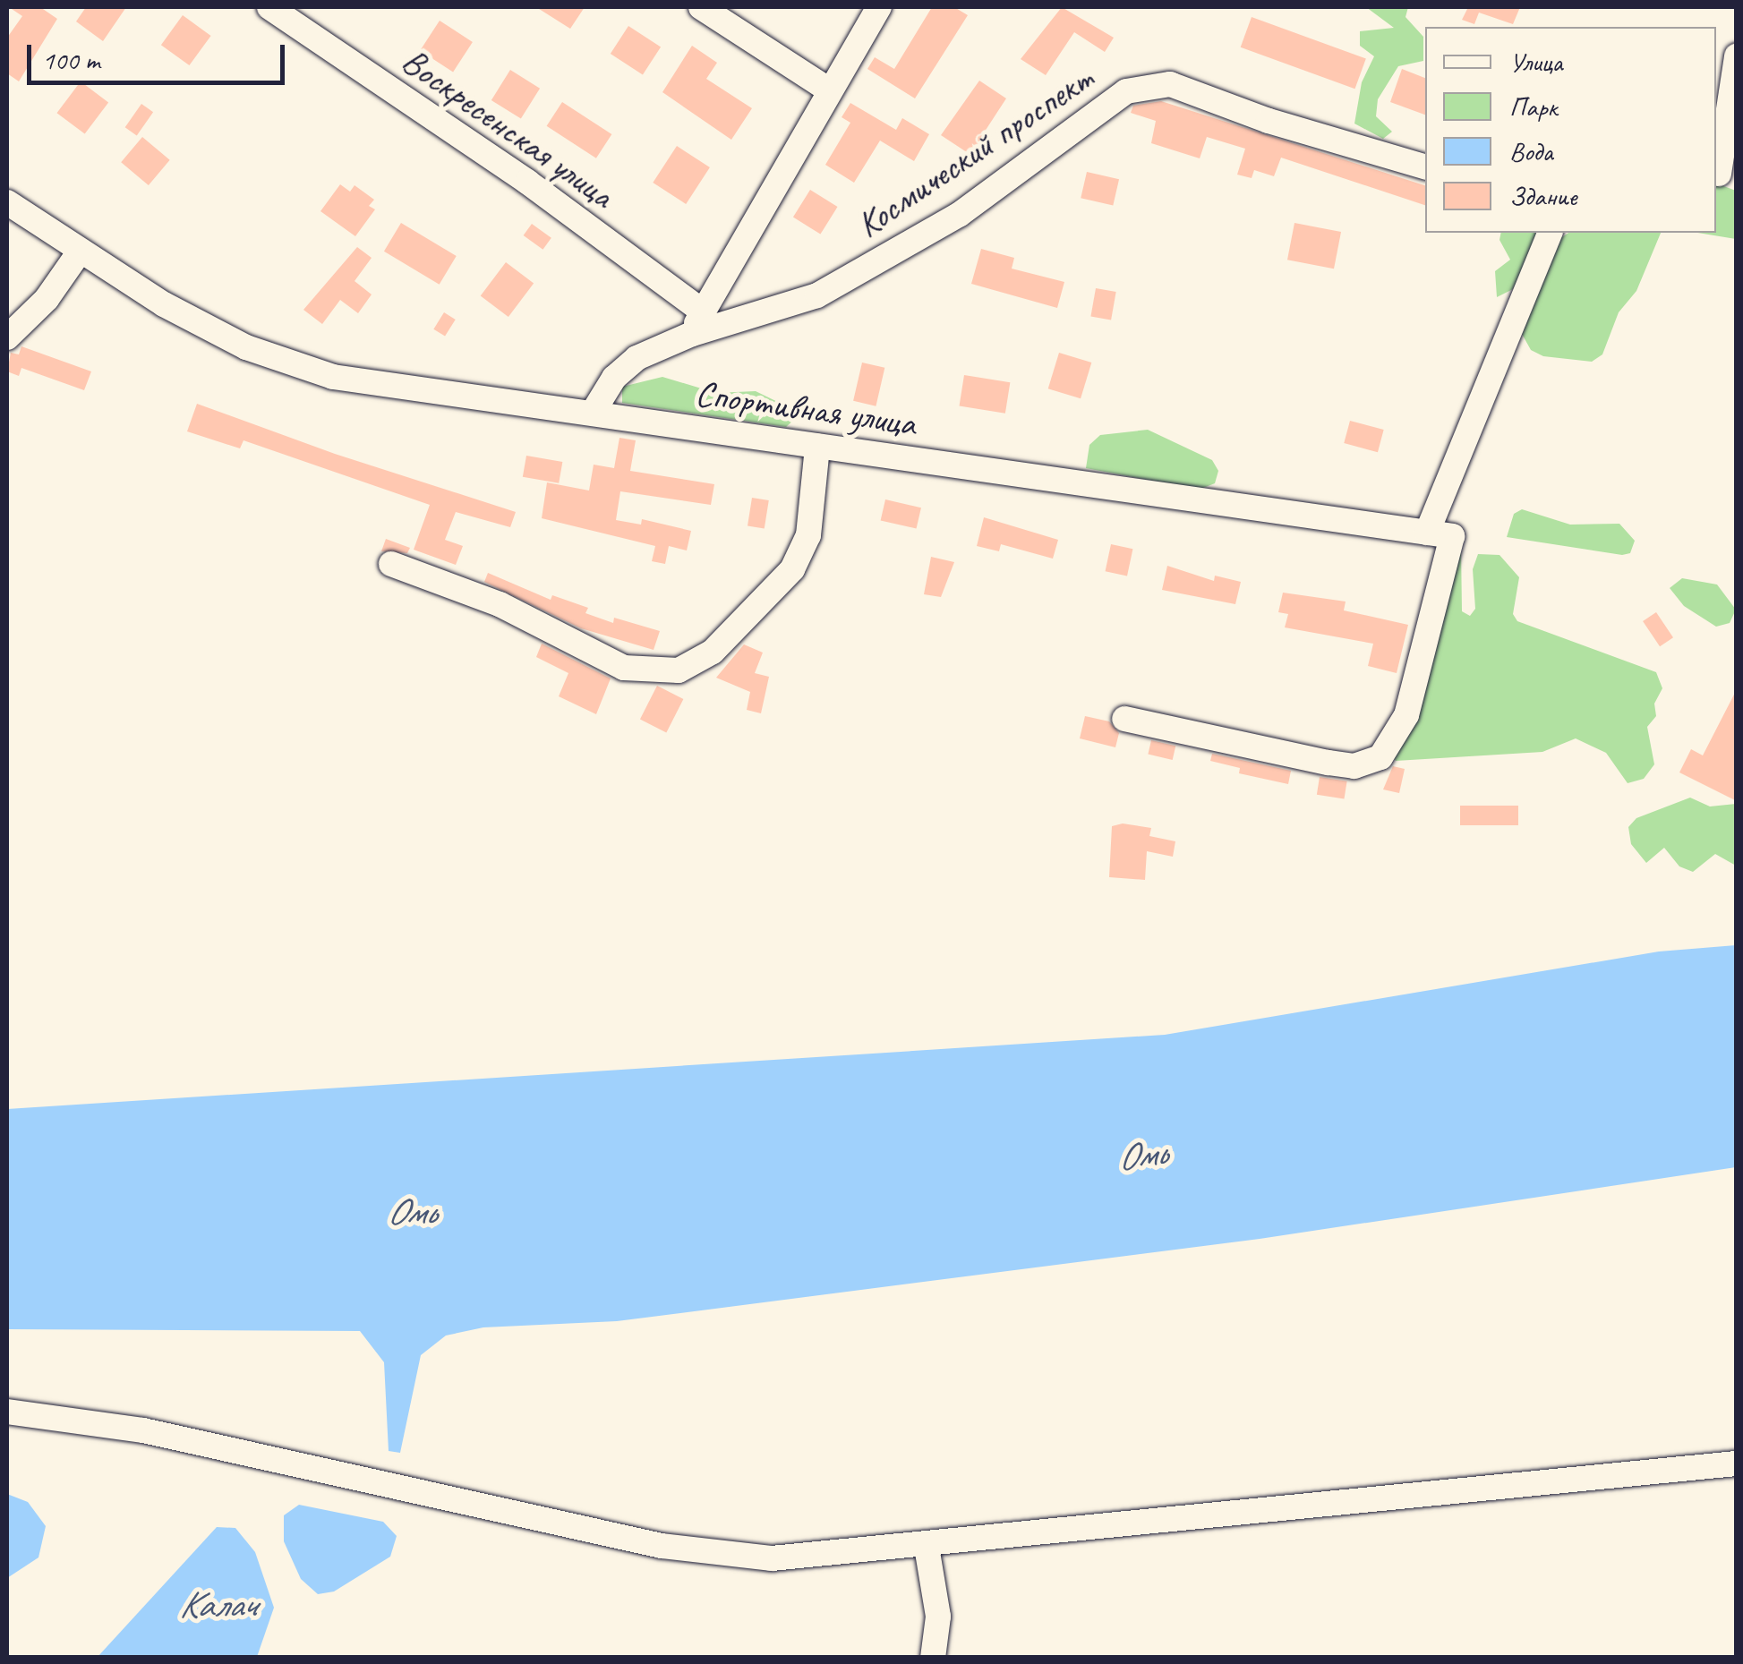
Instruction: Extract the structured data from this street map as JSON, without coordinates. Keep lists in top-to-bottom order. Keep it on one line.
{"streets":{"street":["Воскресенская улица","Космический проспект","Спортивная улица"]},"crossings":[["Воскресенская улица","Космический проспект"],["Космический проспект","Спортивная улица"]],"water":["Омь","Калач"],"legend":["Улица","Парк","Вода","Здание"],"scale_bar":"100 m"}
